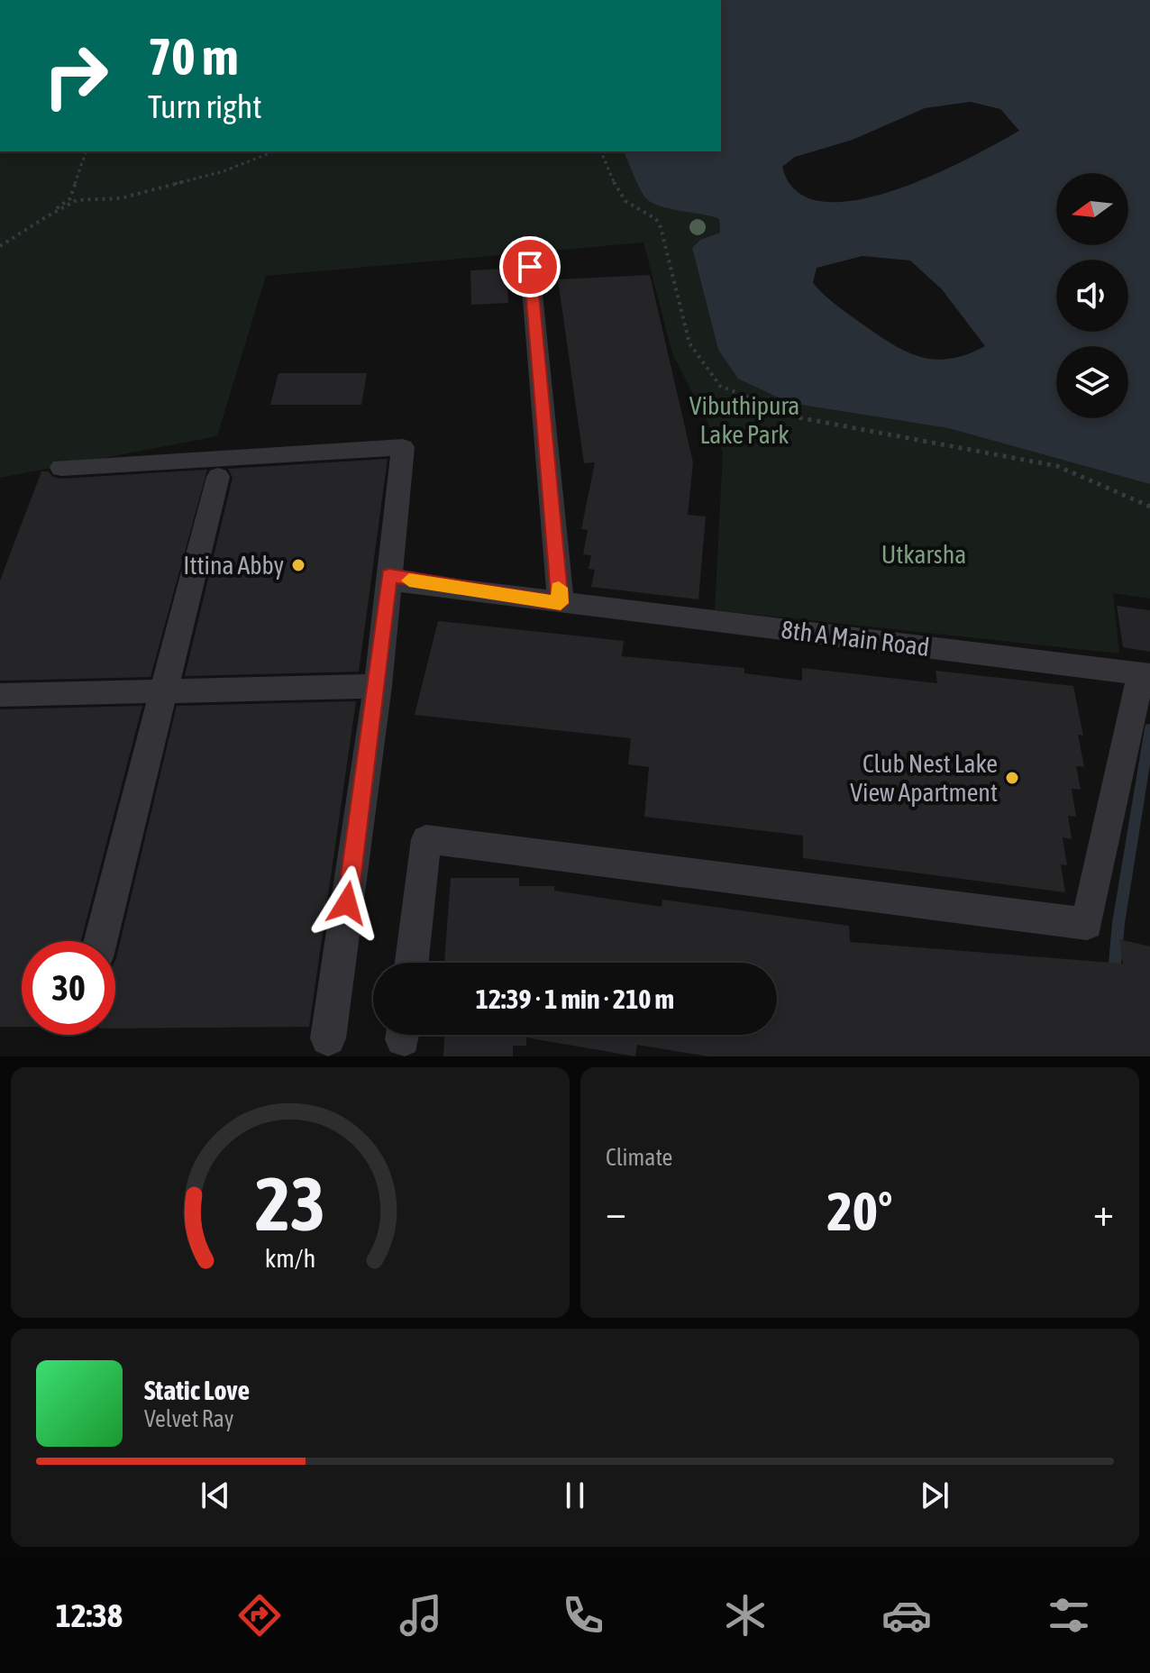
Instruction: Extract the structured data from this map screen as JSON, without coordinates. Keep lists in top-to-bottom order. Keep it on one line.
{"streets":{"street":["8th A Main Road"]},"parks":["Vibuthipura Lake Park","Utkarsha"],"places":["Ittina Abby","Club Nest Lake View Apartment"],"north":"left","page":{"turn":["70 m","Turn right"],"limit":"30","trip":"12:39 · 1 min · 210 m","tile":"Climate","heat":["−","20°","+"],"song":["Static Love","Velvet Ray"],"tabs":"12:38","gauge":["23","km/h"]}}
